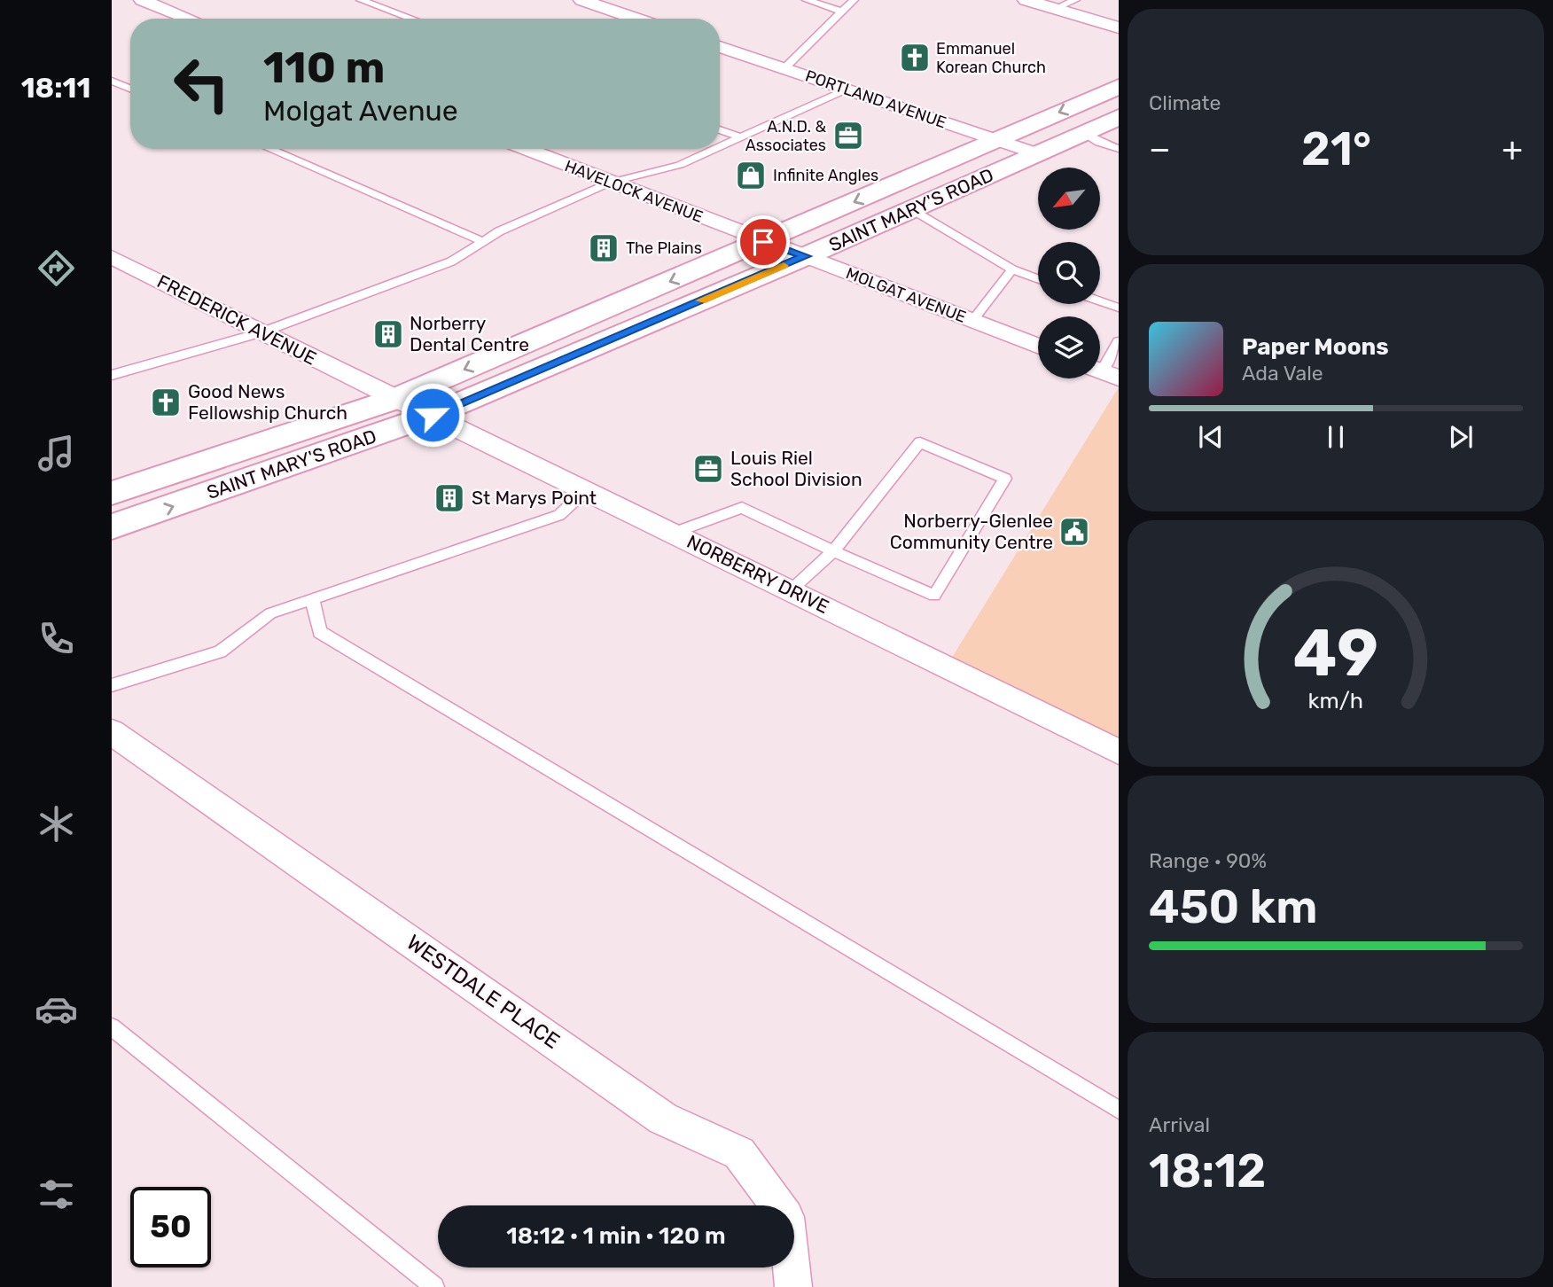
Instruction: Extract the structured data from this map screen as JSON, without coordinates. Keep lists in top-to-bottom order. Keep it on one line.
{"streets":{"main road":["SAINT MARY'S ROAD"],"street":["PORTLAND AVENUE","HAVELOCK AVENUE","MOLGAT AVENUE","FREDERICK AVENUE","NORBERRY DRIVE","WESTDALE PLACE"]},"crossings":[["PORTLAND AVENUE","SAINT MARY'S ROAD"],["HAVELOCK AVENUE","SAINT MARY'S ROAD"],["HAVELOCK AVENUE","MOLGAT AVENUE"],["SAINT MARY'S ROAD","MOLGAT AVENUE"],["SAINT MARY'S ROAD","FREDERICK AVENUE"],["SAINT MARY'S ROAD","NORBERRY DRIVE"],["FREDERICK AVENUE","NORBERRY DRIVE"]],"places":{"church":["Emmanuel Korean Church","Good News Fellowship Church"],"office":["A.N.D. & Associates","Louis Riel School Division"],"shop":["Infinite Angles"],"building":["The Plains","Norberry Dental Centre","St Marys Point"],"public building":["Norberry-Glenlee Community Centre"]},"north":"bottom left","page":{"tabs":"18:11","tile":["Climate",["Range · 90%","450 km"],["Arrival","18:12"]],"turn":["110 m","Molgat Avenue"],"heat":["−","21°","+"],"song":["Paper Moons","Ada Vale"],"limit":"50","trip":"18:12 · 1 min · 120 m","gauge":["49","km/h"]}}
